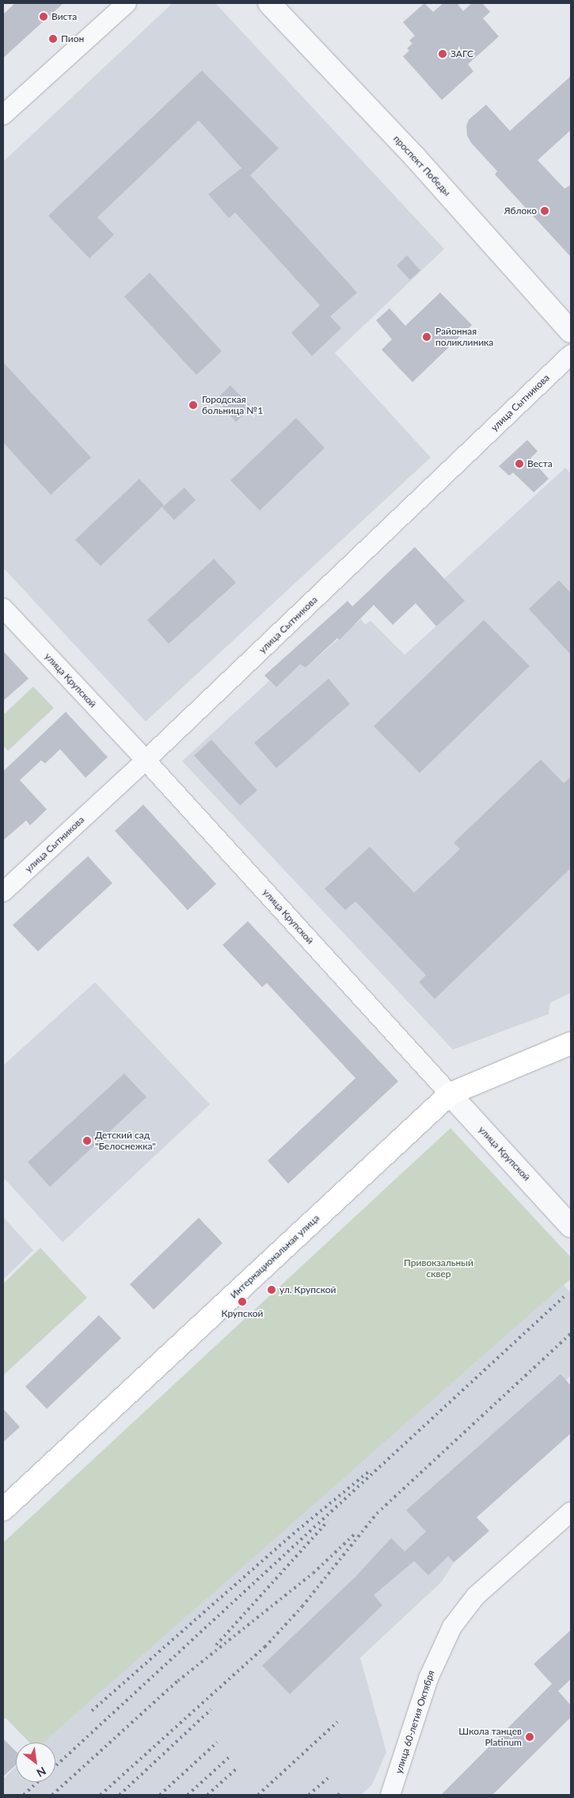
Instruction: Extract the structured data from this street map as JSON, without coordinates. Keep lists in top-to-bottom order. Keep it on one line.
{"streets":{"main road":["Интернациональная улица"],"street":["проспект Победы","улица Сытникова","улица Крупской","улица 60-летия Октября"]},"crossings":[["улица Сытникова","улица Крупской"],["улица Крупской","Интернациональная улица"]],"parks":["Привокзальный сквер"],"places":["Виста","Пион","ЗАГС","Яблоко","Районная поликлиника","Городская больница №1","Веста","Детский сад \"Белоснежка\"","ул. Крупской","Крупской","Школа танцев Platinum"],"north":"bottom right"}
